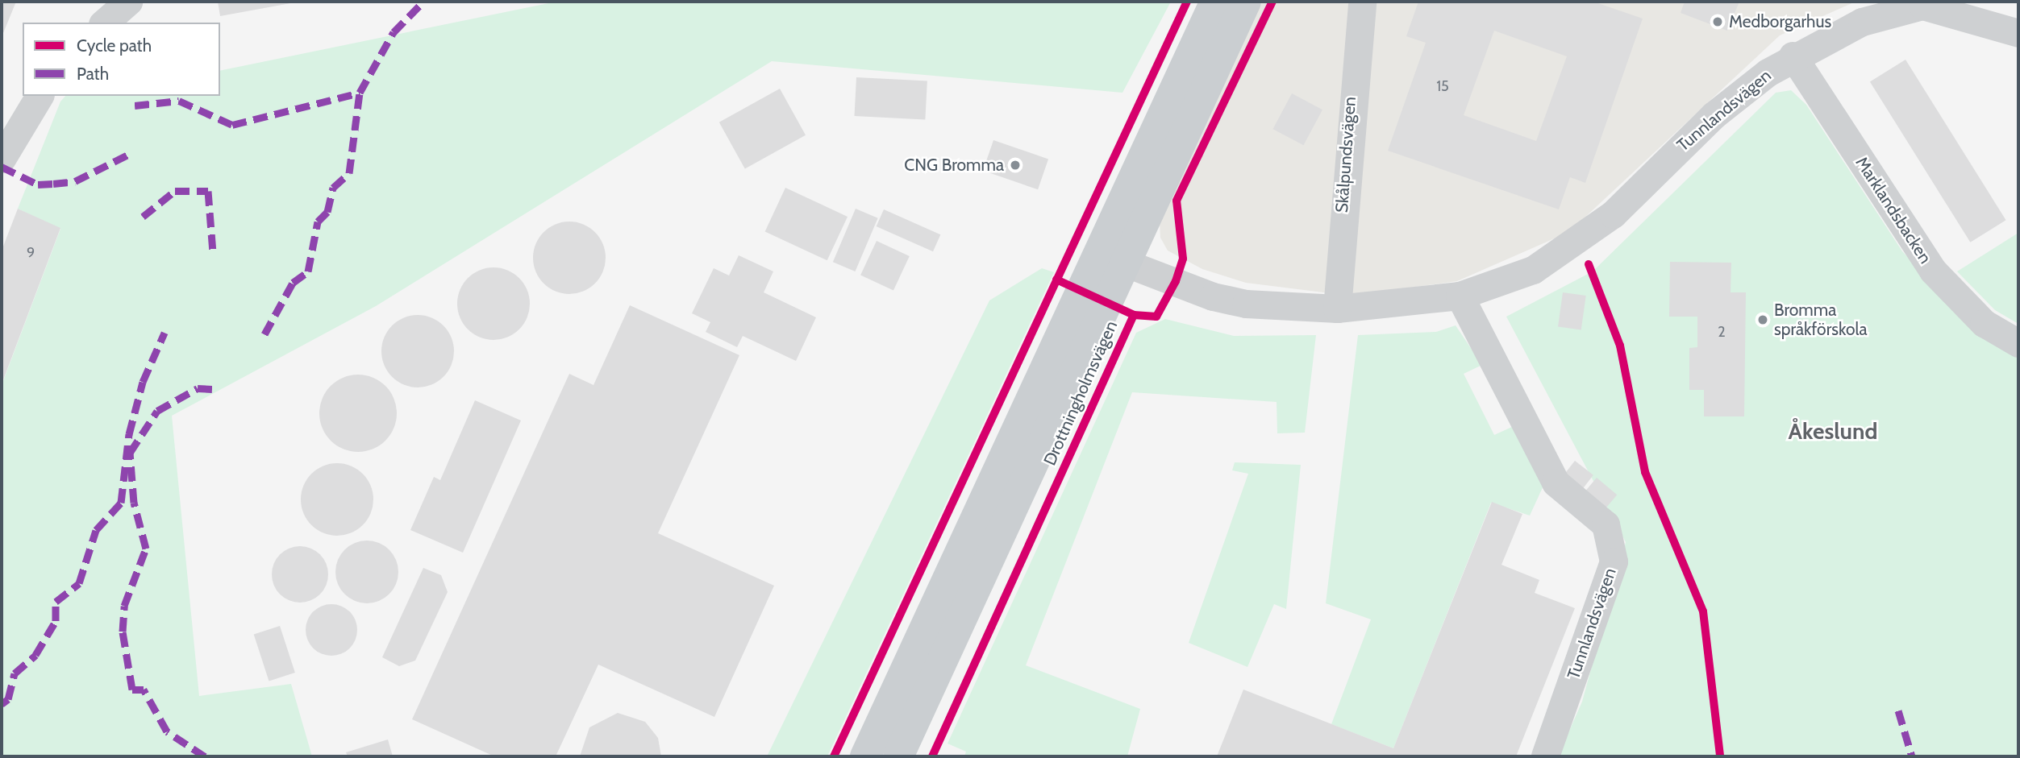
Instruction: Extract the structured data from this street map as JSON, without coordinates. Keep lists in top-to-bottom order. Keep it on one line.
{"streets":{"main road":["Drottningholmsvägen"],"street":["Tunnlandsvägen","Skålpundsvägen","Marklandsbacken"]},"crossings":[["Tunnlandsvägen","Skålpundsvägen"],["Tunnlandsvägen","Marklandsbacken"],["Tunnlandsvägen","Drottningholmsvägen"]],"districts":["Åkeslund"],"places":["Medborgarhus","CNG Bromma","Bromma språkförskola"],"house_numbers":["15","9","2"],"legend":["Cycle path","Path"]}
